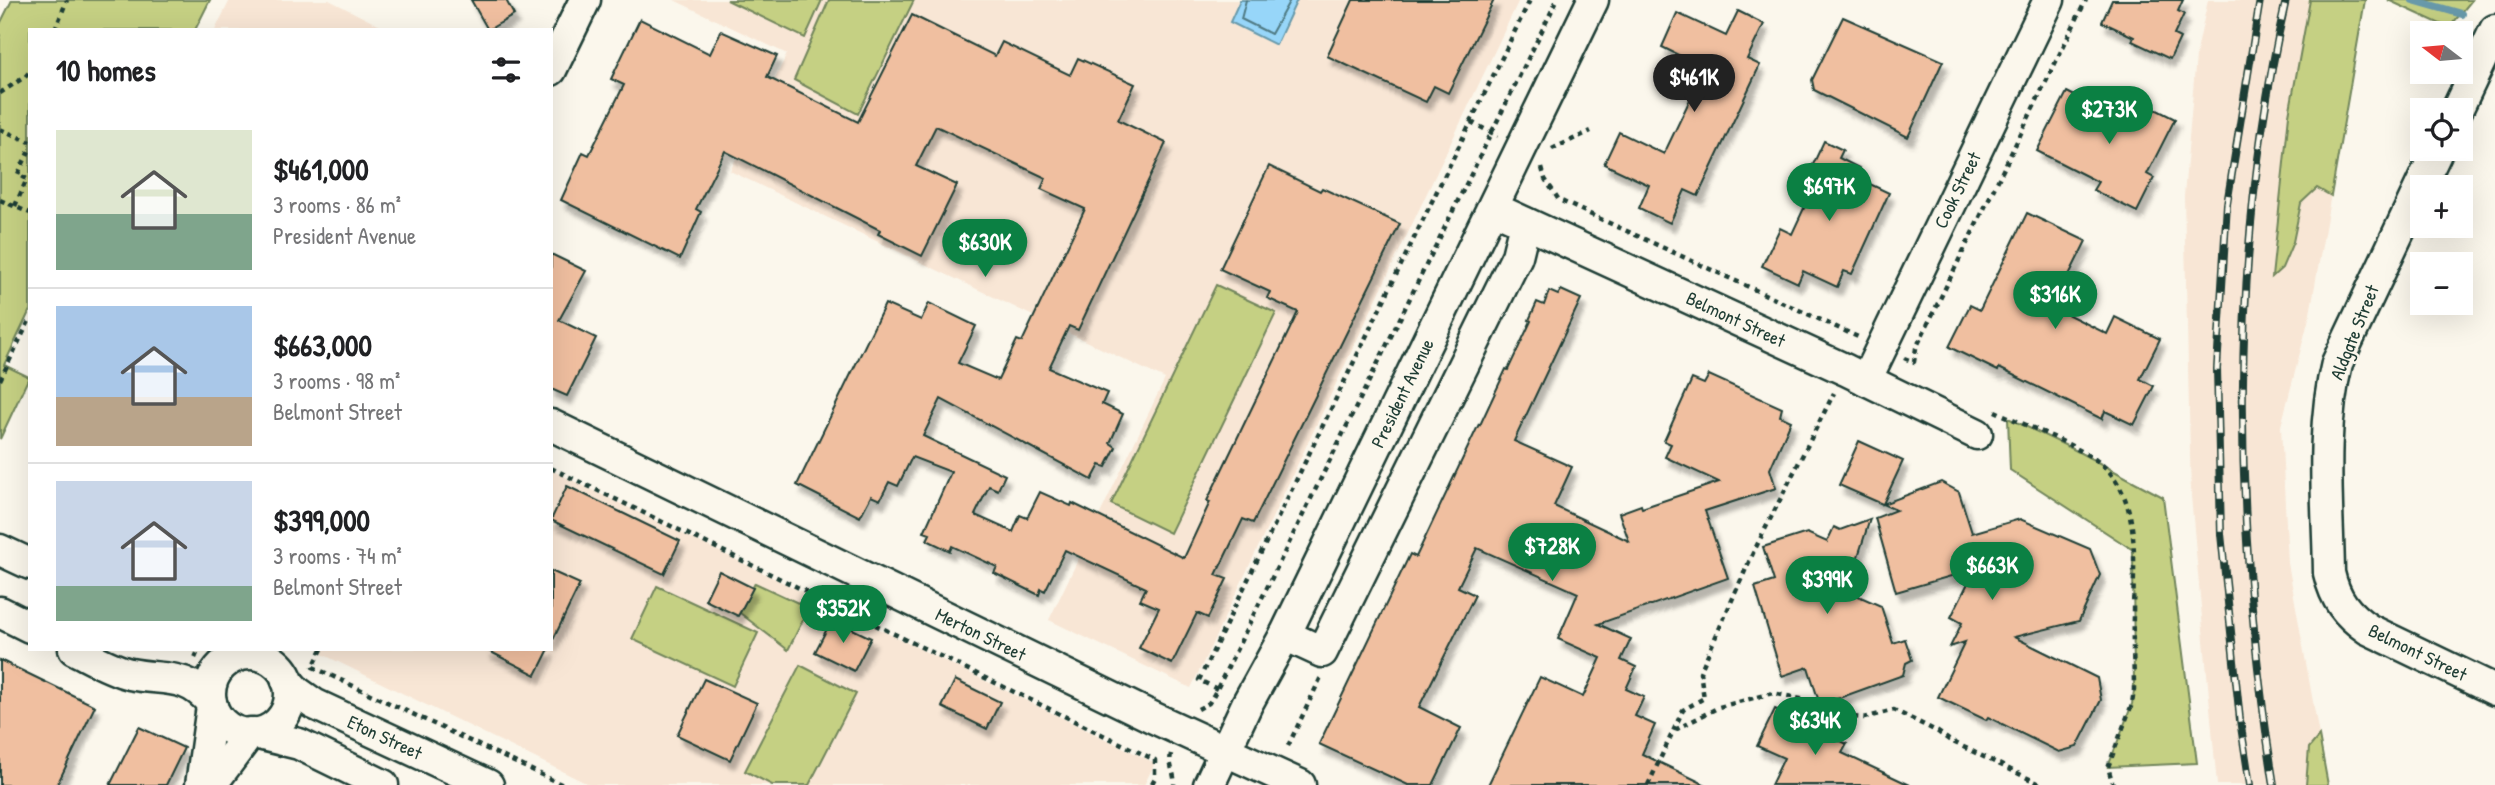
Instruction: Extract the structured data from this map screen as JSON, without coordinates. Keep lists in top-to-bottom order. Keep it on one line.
{"streets":{"street":["Cook Street","Belmont Street","Aldgate Street","President Avenue","Merton Street","Eton Street"]},"crossings":[["Cook Street","Belmont Street"],["Belmont Street","Aldgate Street"],["Belmont Street","President Avenue"],["President Avenue","Merton Street"]],"north":"left","page":{"map_buttons":["+","−"],"heading":"10 homes","price":["$461K","$273K","$697K","$630K","$316K","$728K","$663K","$399K","$352K","$634K"],"list":[{"name":"$461,000","note":"3 rooms · 86 m² · President Avenue"},{"name":"$663,000","note":"3 rooms · 98 m² · Belmont Street"},{"name":"$399,000","note":"3 rooms · 74 m² · Belmont Street"}]}}
